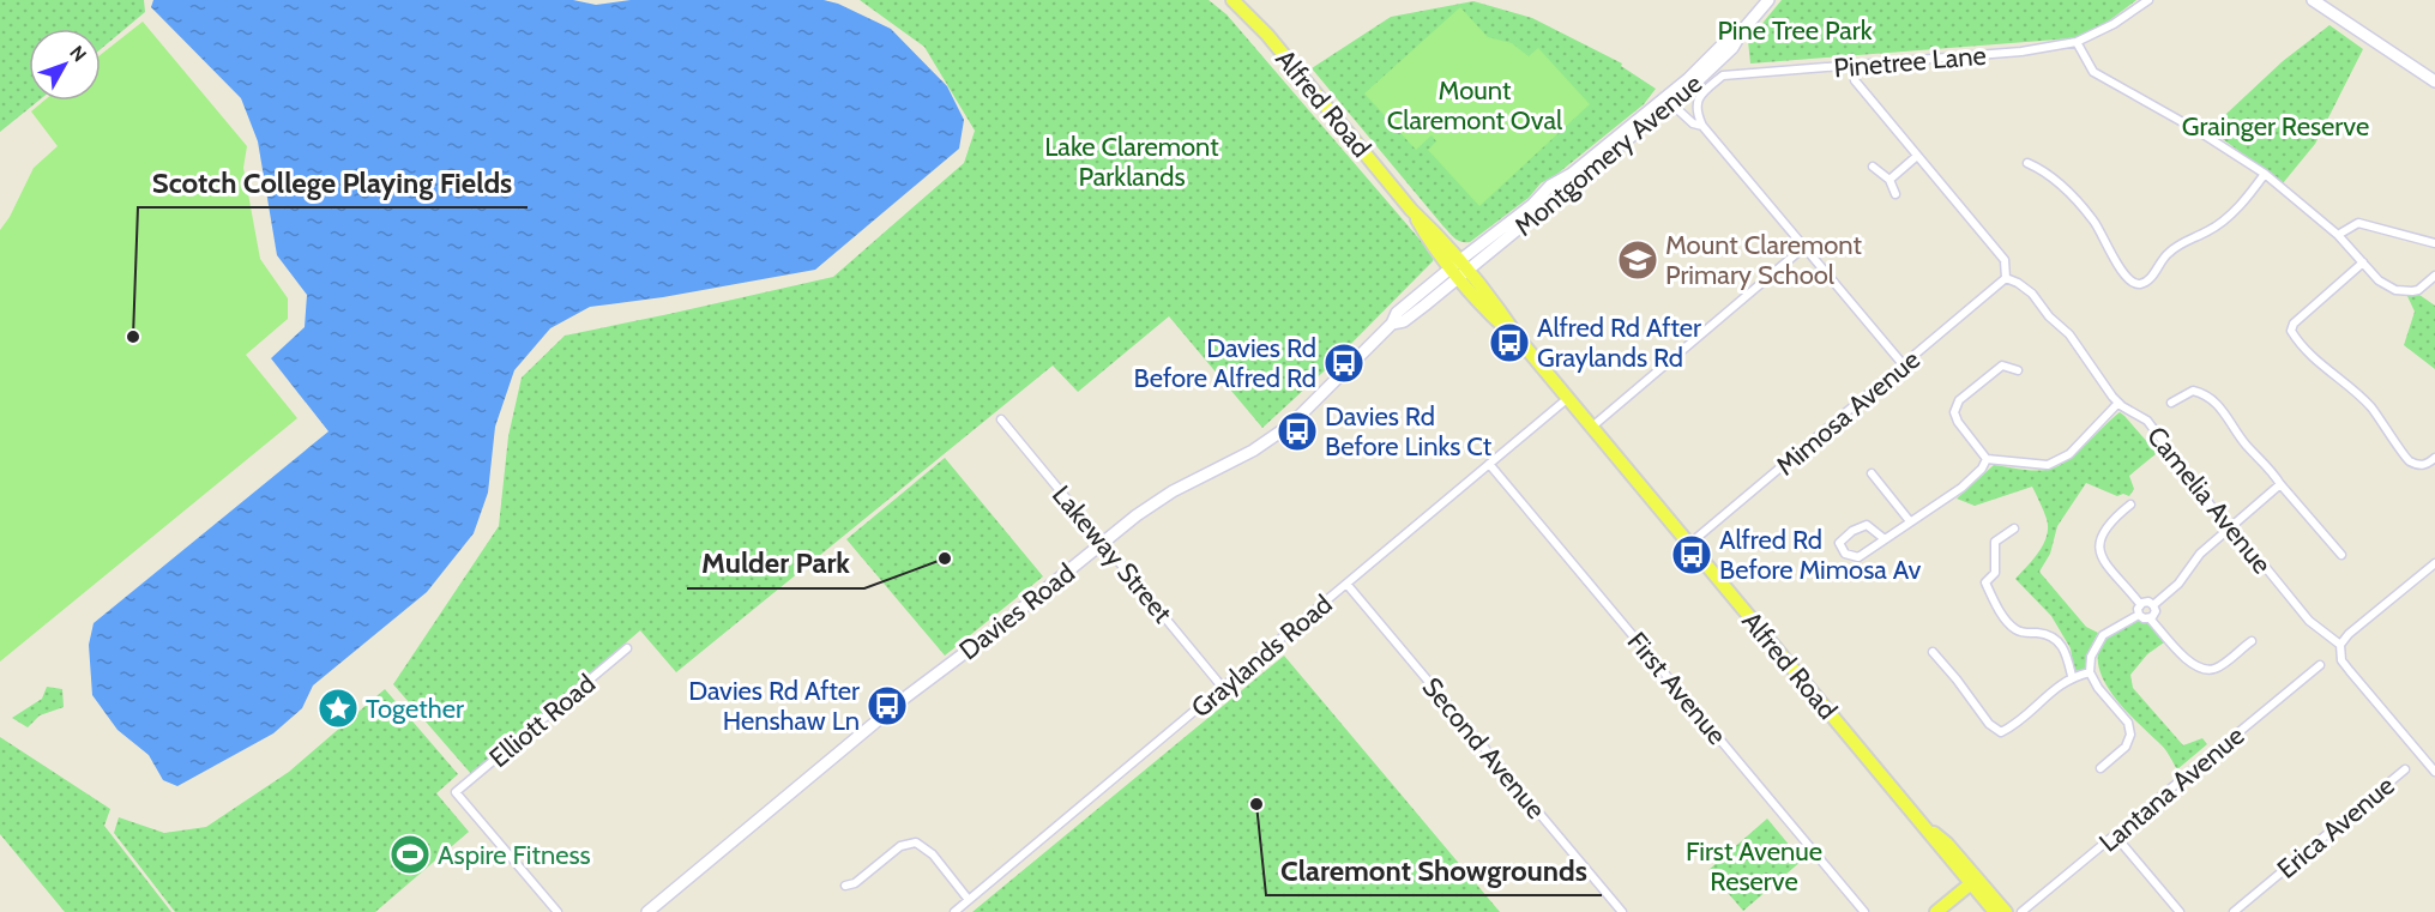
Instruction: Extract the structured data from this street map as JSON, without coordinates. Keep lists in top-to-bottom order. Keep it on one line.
{"streets":{"main road":["Alfred Road","Montgomery Avenue","Davies Road"],"street":["Pinetree Lane","Mimosa Avenue","Camelia Avenue","Lakeway Street","Graylands Road","First Avenue","Elliott Road","Second Avenue","Lantana Avenue","Erica Avenue"]},"crossings":[["Alfred Road","Montgomery Avenue"],["Alfred Road","Mimosa Avenue"],["Alfred Road","Davies Road"],["Alfred Road","Graylands Road"],["Montgomery Avenue","Davies Road"],["Mimosa Avenue","Camelia Avenue"],["Lakeway Street","Davies Road"],["Lakeway Street","Graylands Road"],["Graylands Road","First Avenue"],["Graylands Road","Second Avenue"]],"parks":["Pine Tree Park","Mount Claremont Oval","Grainger Reserve","Lake Claremont Parklands","First Avenue Reserve"],"places":{"school or university":["Mount Claremont Primary School"],"other":["Scotch College Playing Fields","Mulder Park","Claremont Showgrounds"],"bus stop":["Alfred Rd After Graylands Rd","Davies Rd Before Alfred Rd","Davies Rd Before Links Ct","Alfred Rd Before Mimosa Av","Davies Rd After Henshaw Ln"],"place":["Together"],"sports":["Aspire Fitness"]},"north":"top right"}
